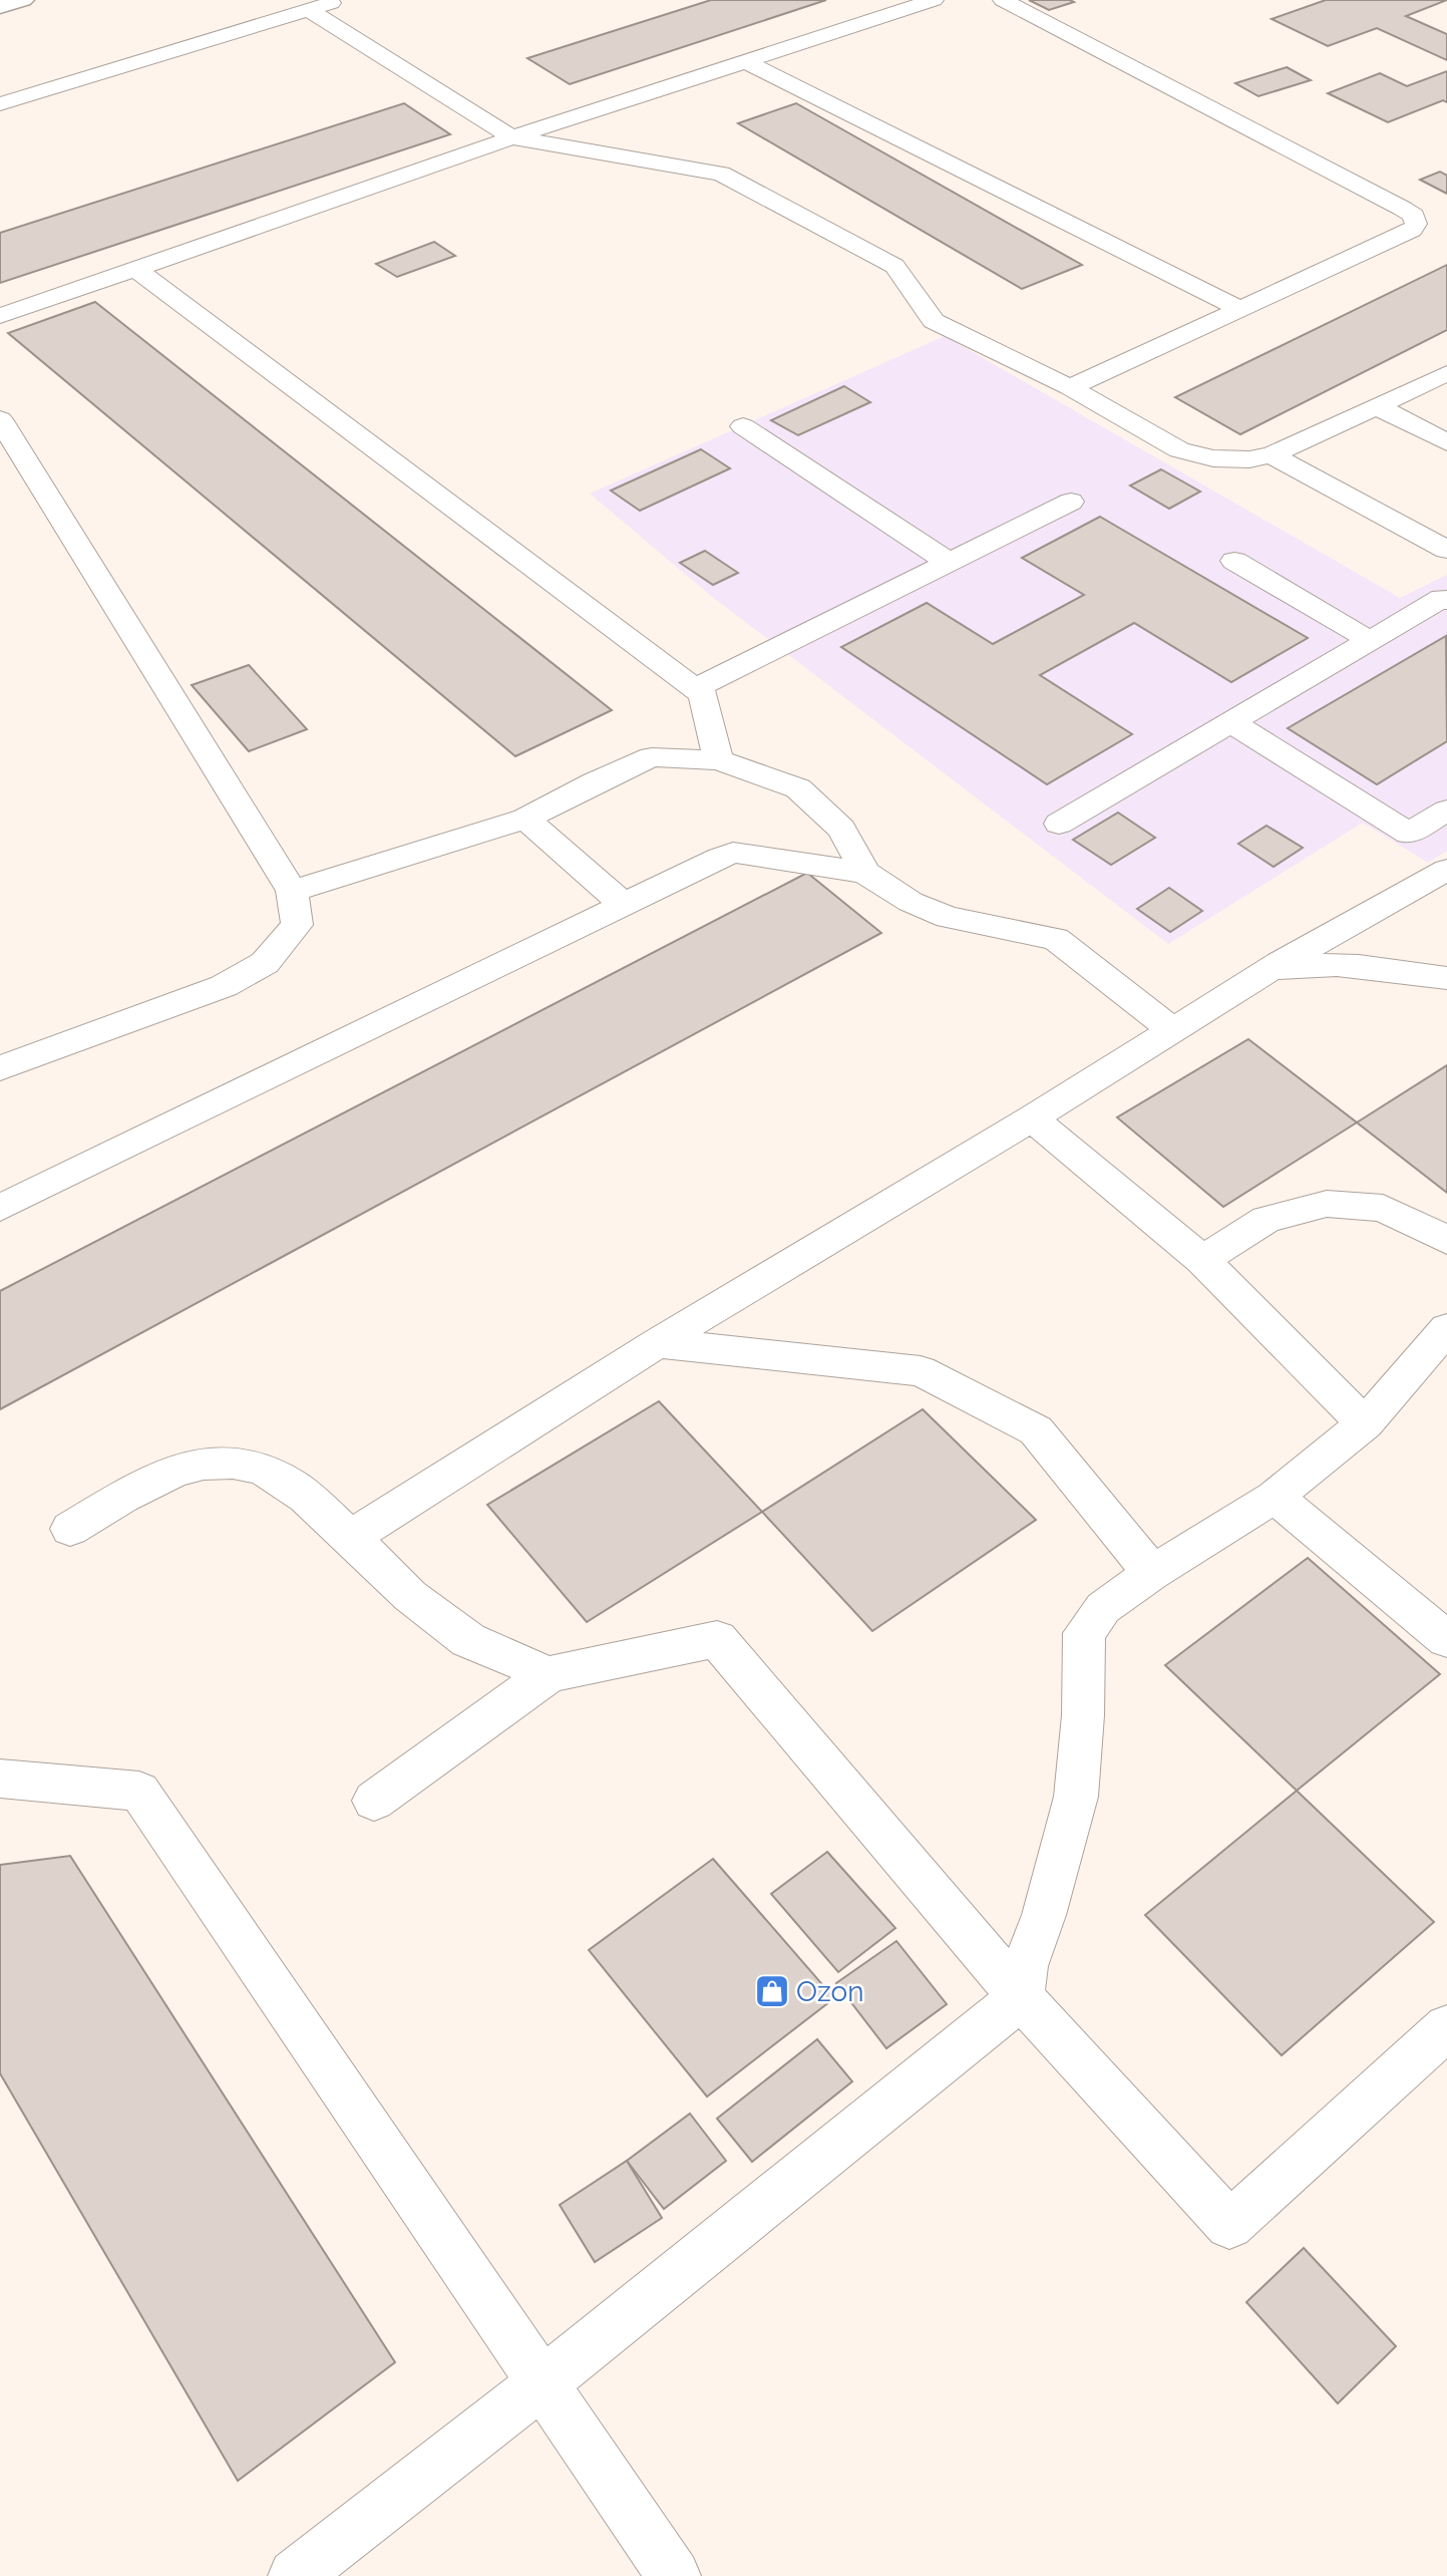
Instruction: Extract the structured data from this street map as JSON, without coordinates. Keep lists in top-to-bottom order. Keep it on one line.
{"places":{"shop":["Ozon"]}}
